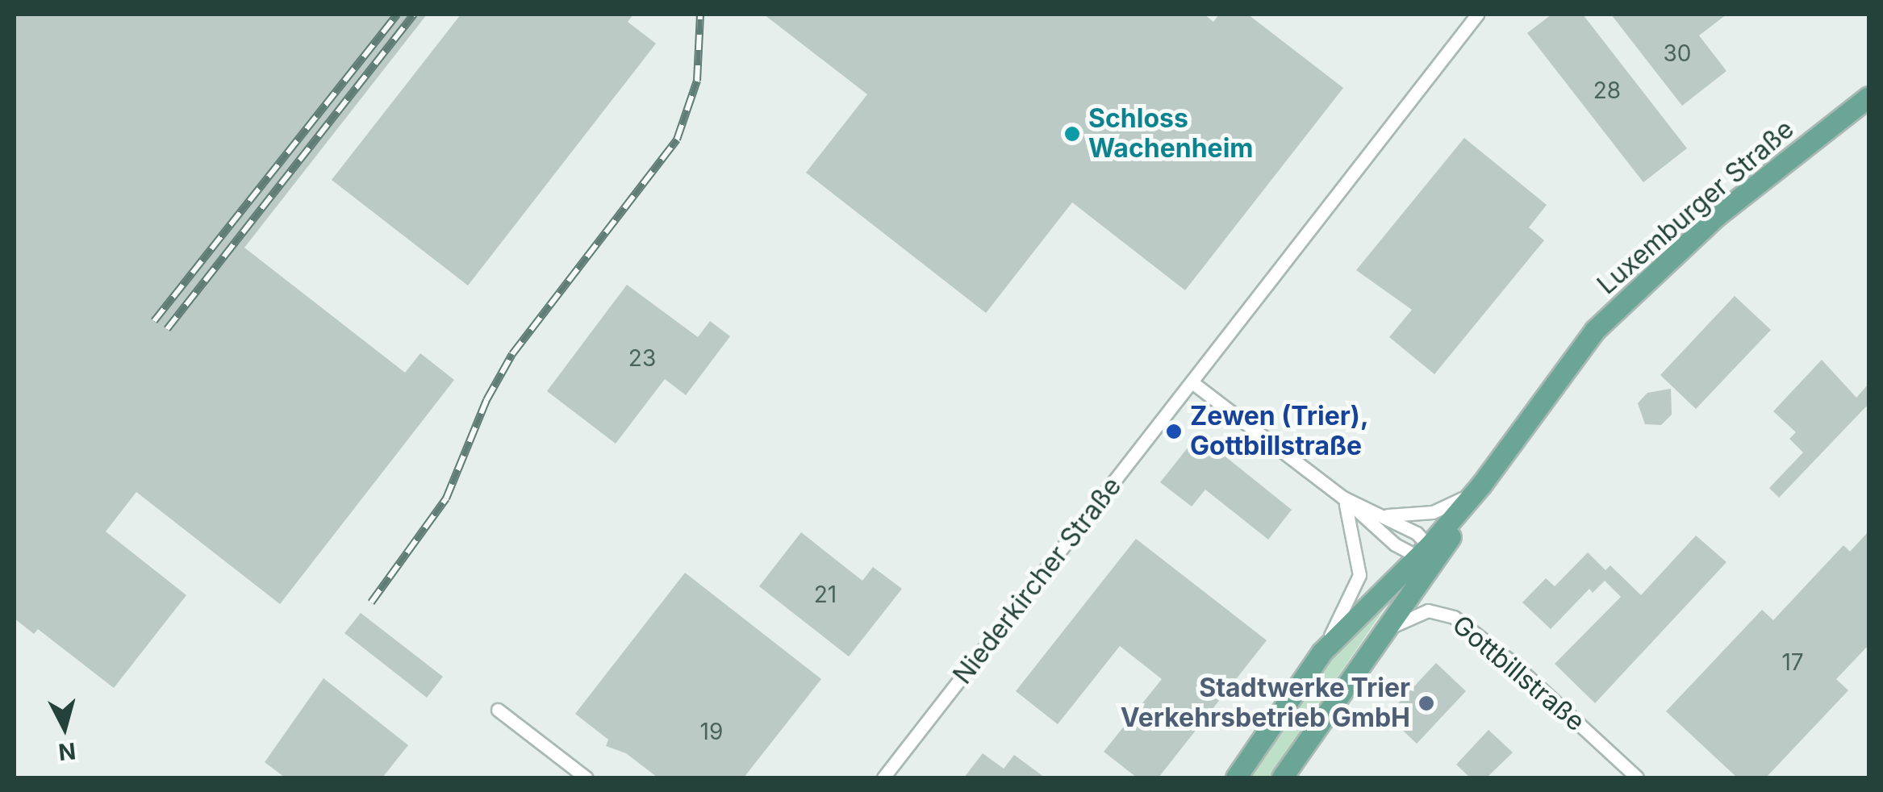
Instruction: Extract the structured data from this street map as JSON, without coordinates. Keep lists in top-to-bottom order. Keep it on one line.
{"streets":{"main road":["Luxemburger Straße"],"street":["Niederkircher Straße","Gottbillstraße"]},"crossings":[["Luxemburger Straße","Gottbillstraße"]],"places":["Schloss Wachenheim","Zewen (Trier), Gottbillstraße","Stadtwerke Trier Verkehrsbetrieb GmbH"],"house_numbers":["30","28","23","21","17","19"],"north":"bottom"}
